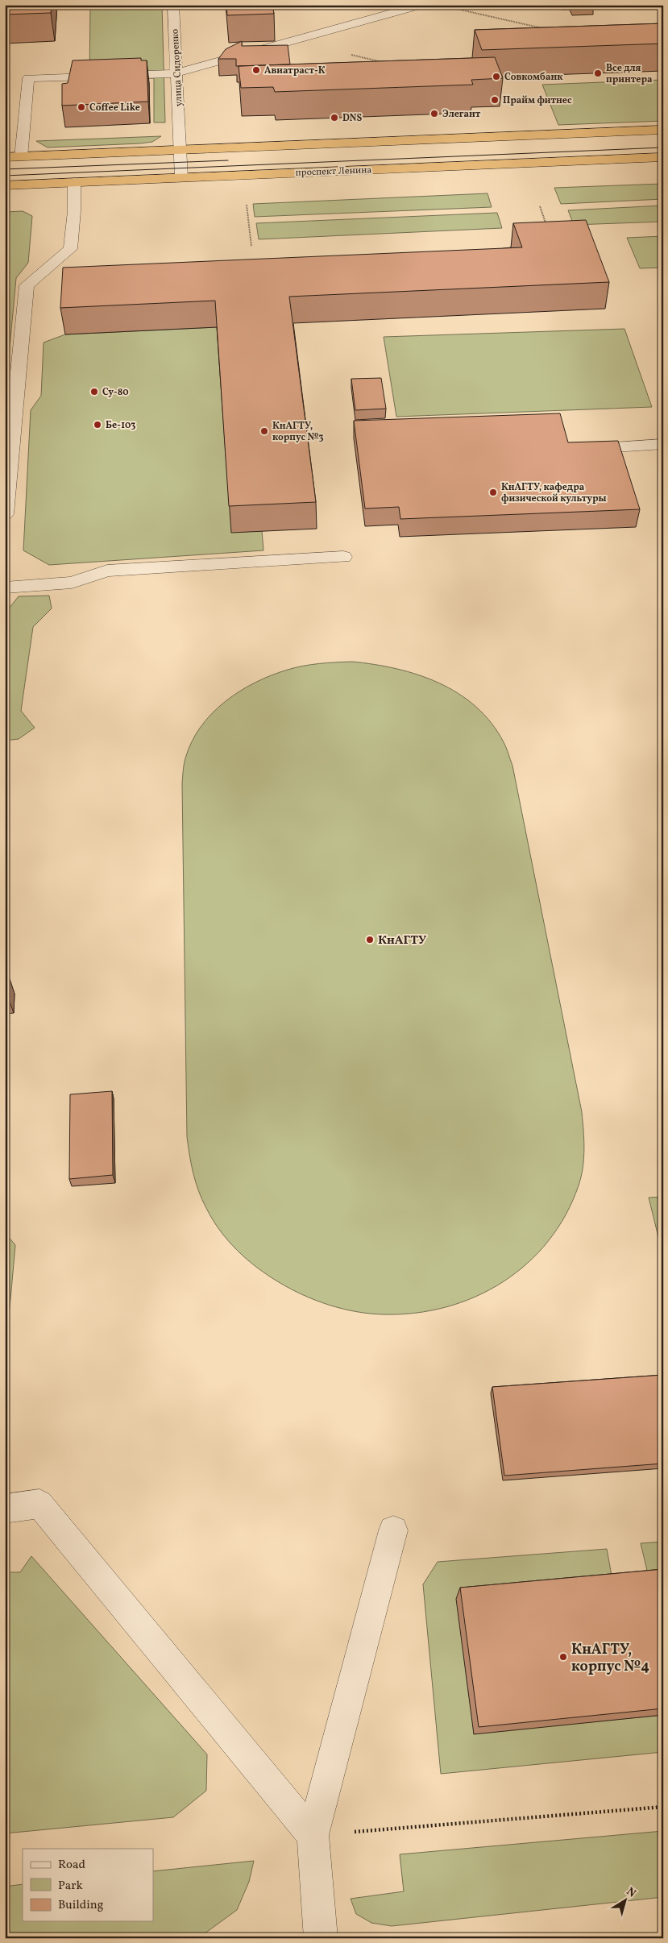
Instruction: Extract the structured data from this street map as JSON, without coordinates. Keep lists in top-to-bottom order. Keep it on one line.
{"streets":{"highway":["проспект Ленина"],"street":["улица Сидоренко"]},"crossings":[["улица Сидоренко","проспект Ленина"]],"places":["Авиатраст-К","Все для принтера","Совкомбанк","Прайм фитнес","Coffee Like","Элегант","DNS","Су-80","Бе-103","КнАГТУ, корпус №3","КнАГТУ, кафедра физической культуры","КнАГТУ","КнАГТУ, корпус №4"],"legend":["Road","Park","Building"],"north":"top right"}
